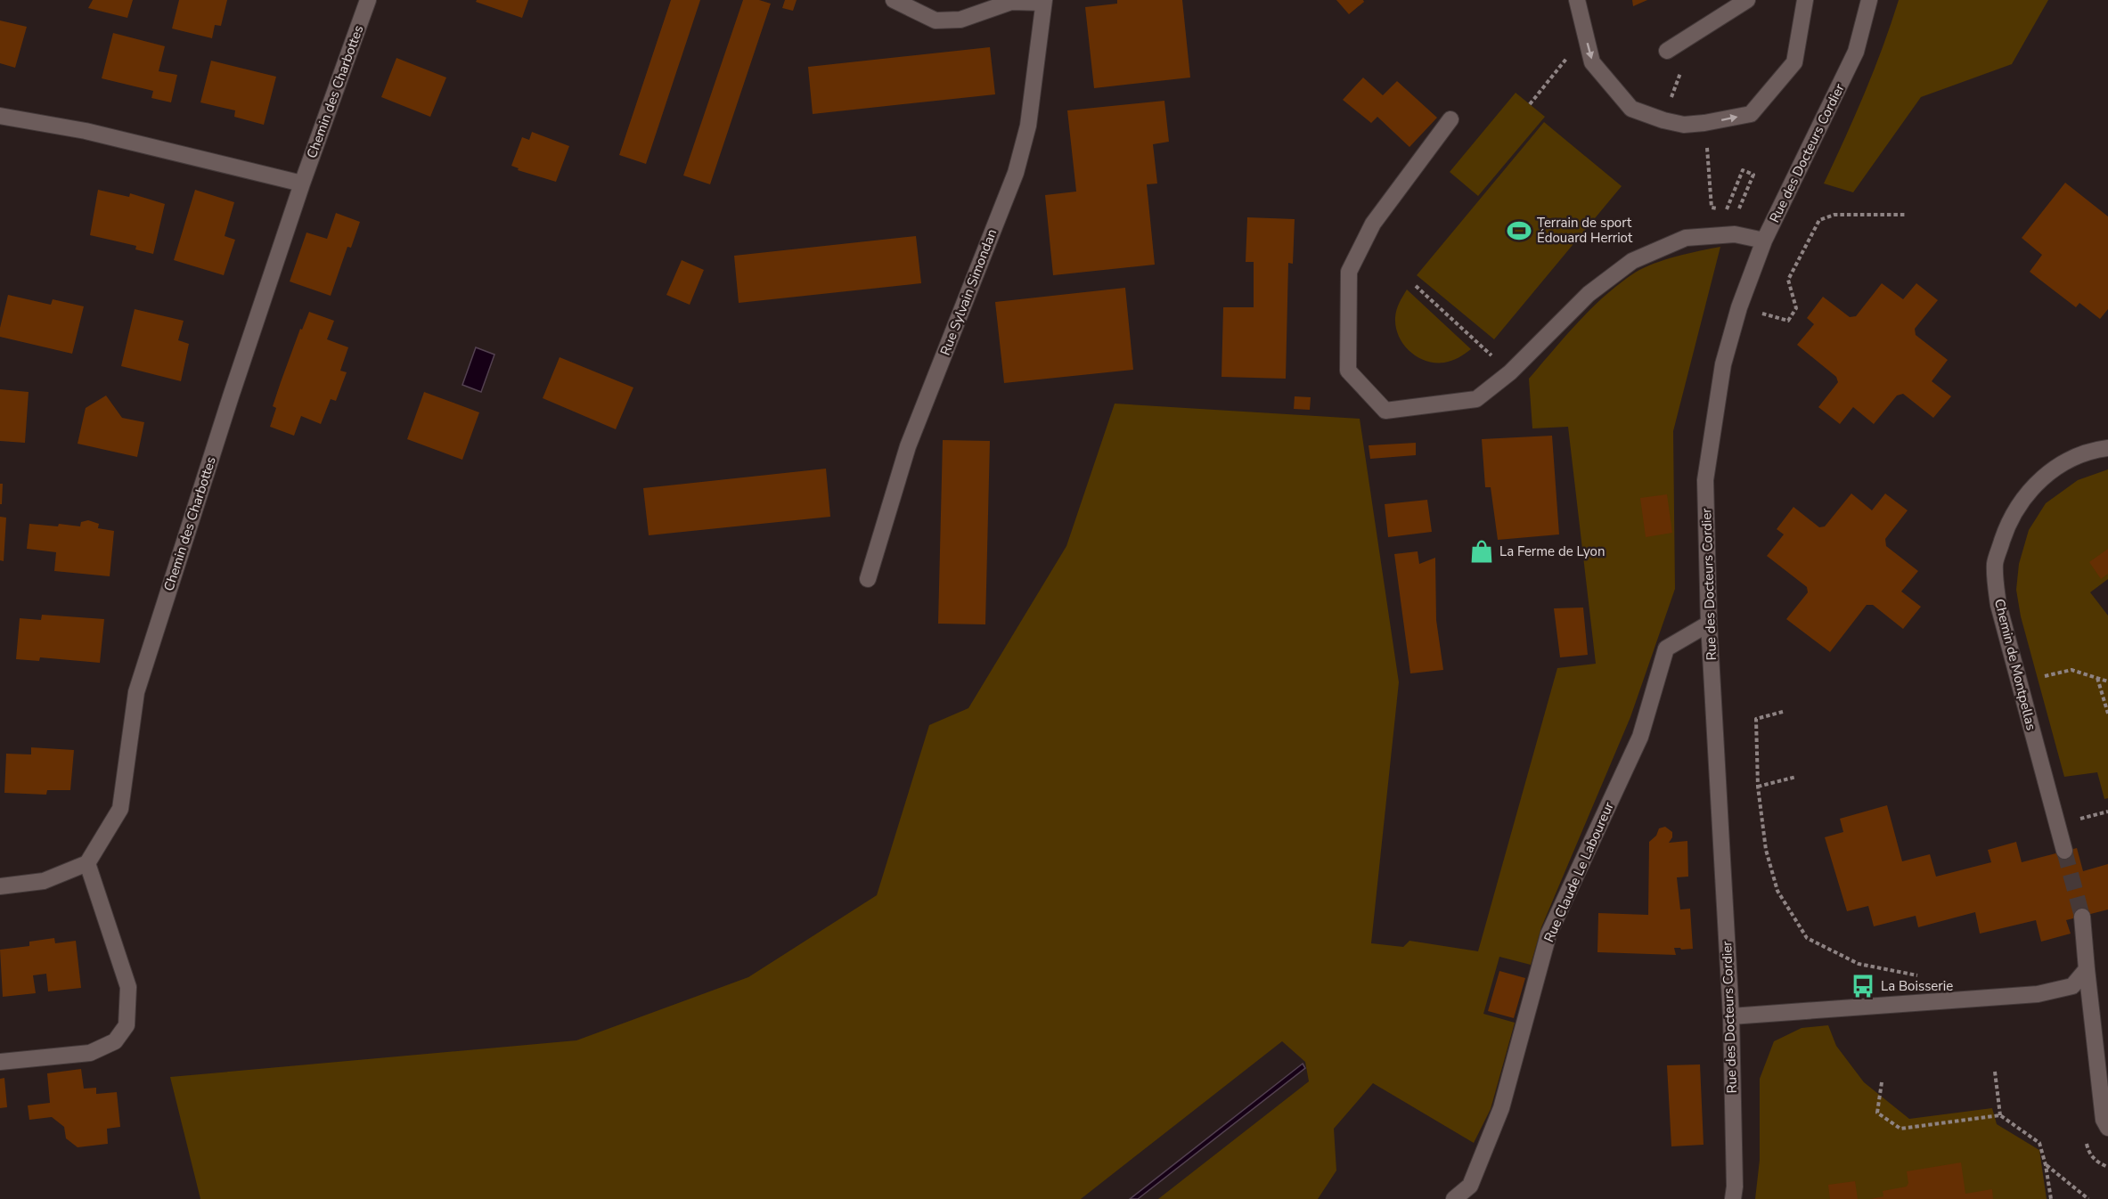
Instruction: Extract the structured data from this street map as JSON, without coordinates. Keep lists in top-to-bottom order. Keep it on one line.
{"streets":{"street":["Chemin des Charbottes","Rue des Docteurs Cordier","Rue Sylvain Simondan","Chemin de Montpellas","Rue Claude Le Laboureur"]},"crossings":[["Rue des Docteurs Cordier","Rue Claude Le Laboureur"]],"places":{"sports":["Terrain de sport Édouard Herriot"],"shop":["La Ferme de Lyon"],"bus stop":["La Boisserie"]}}
